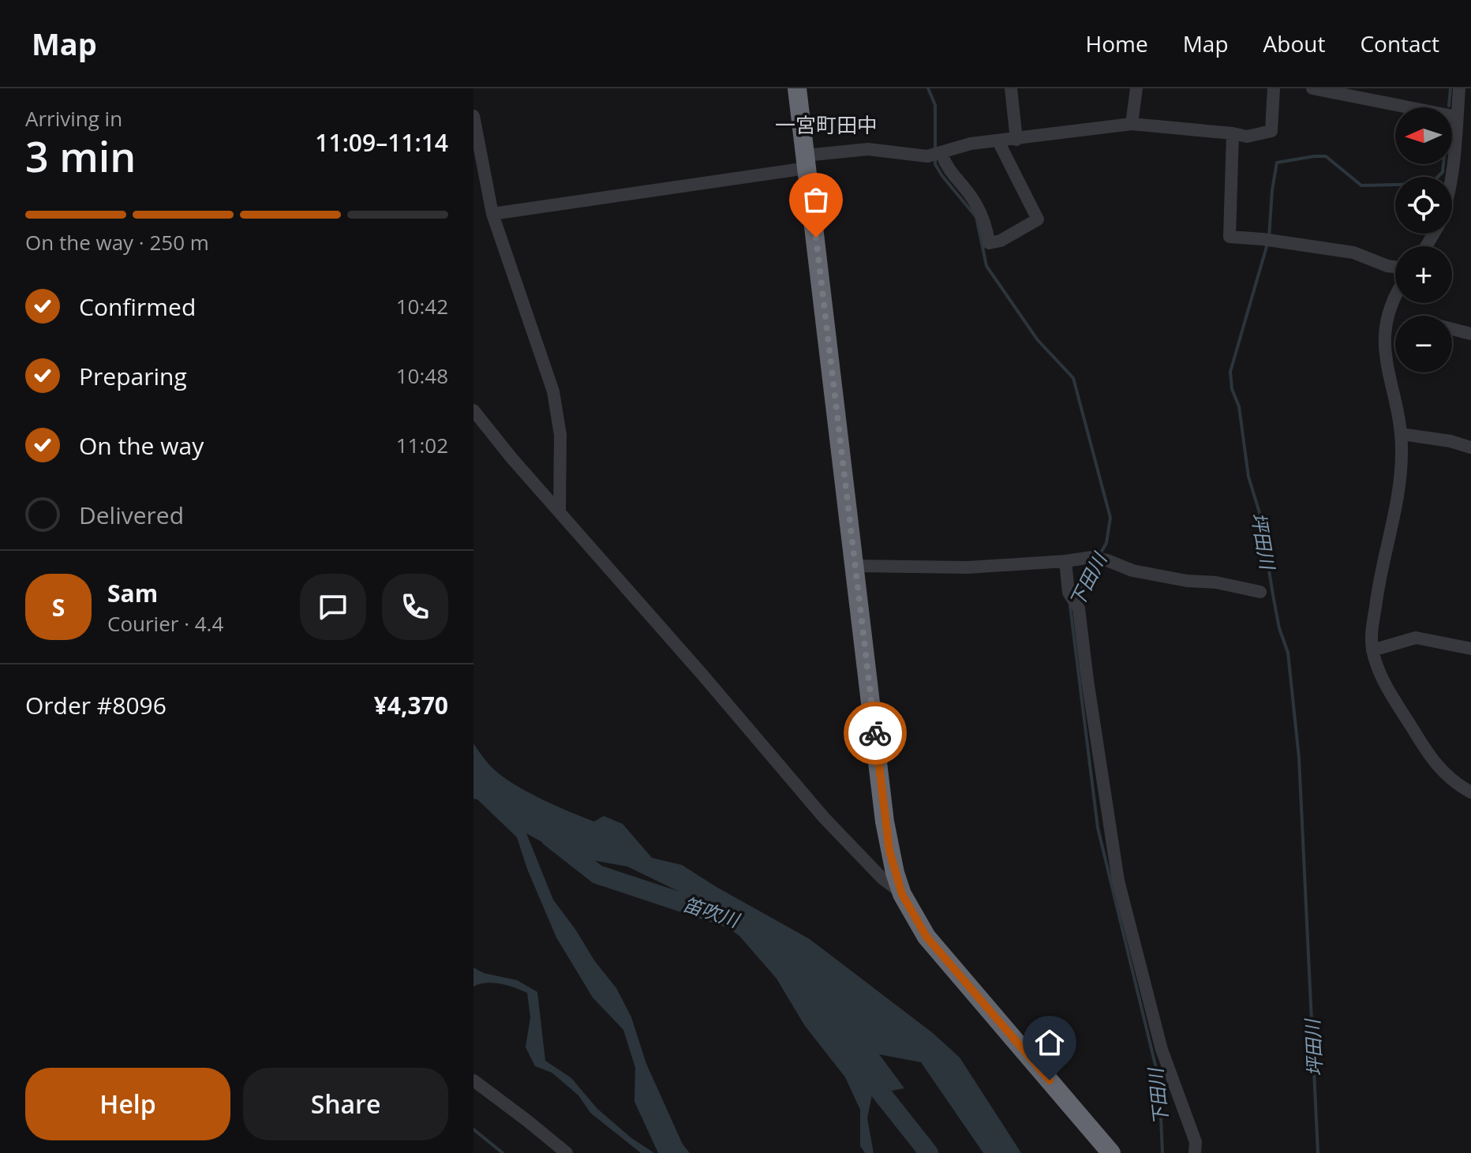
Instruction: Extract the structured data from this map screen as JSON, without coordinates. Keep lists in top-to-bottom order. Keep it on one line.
{"districts":["一宮町田中"],"water":["坪田川","下田川","笛吹川"],"north":"left","page":{"header":"Map","nav":["Home","Map","About","Contact"],"heading":["3 min","Arriving in","11:09–11:14"],"panel":["Sam","Courier · 4.4","Order #8096","¥4,370"],"map_buttons":["+","−"],"bar":"On the way · 250 m","list":[["Confirmed","10:42"],["Preparing","10:48"],["On the way","11:02"],"Delivered"],"round":"S","buttons":["Help","Share"]}}
